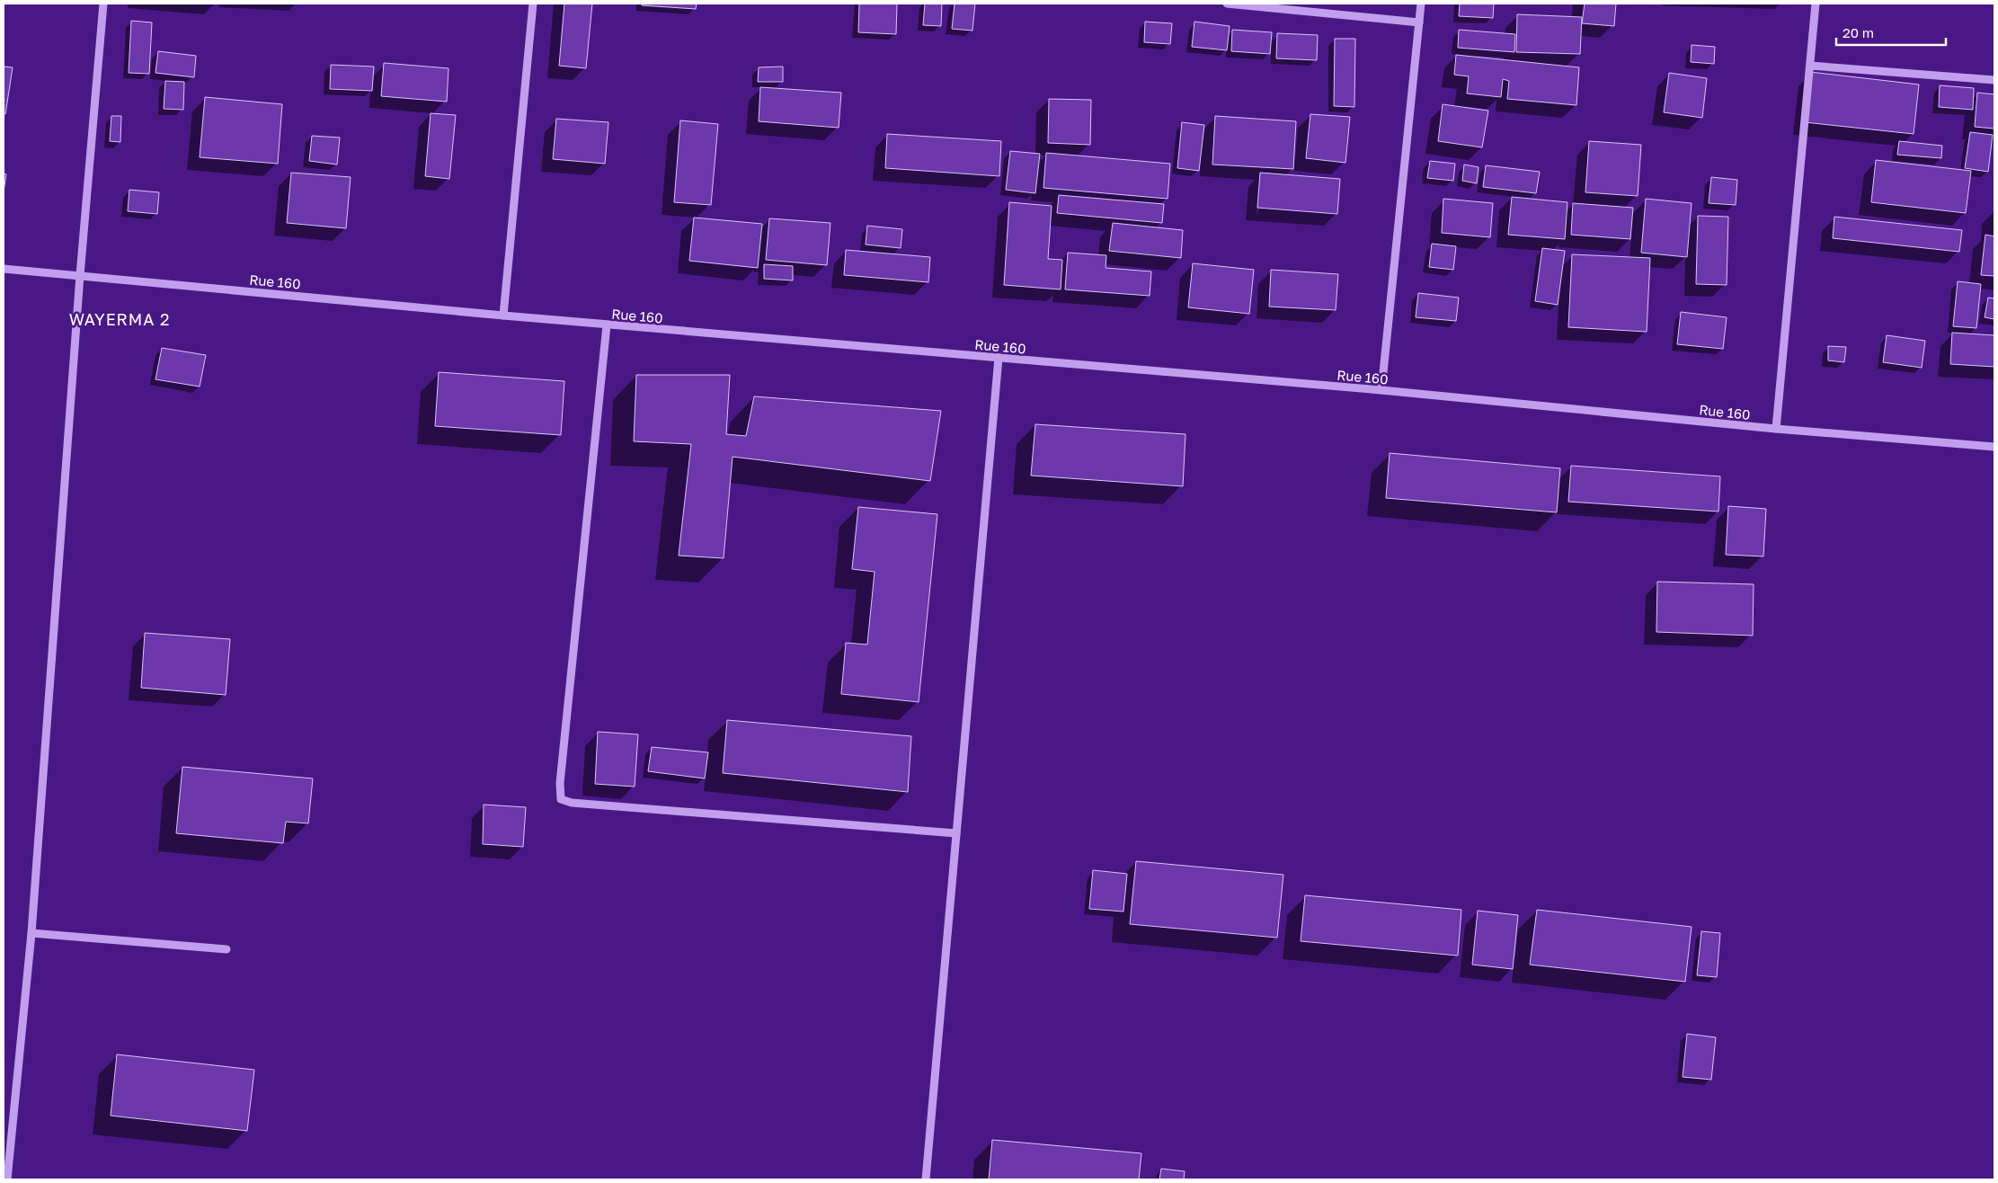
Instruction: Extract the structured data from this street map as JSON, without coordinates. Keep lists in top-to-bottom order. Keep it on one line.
{"streets":{"street":["Rue 160"]},"districts":["WAYERMA 2"],"scale_bar":"20 m"}
